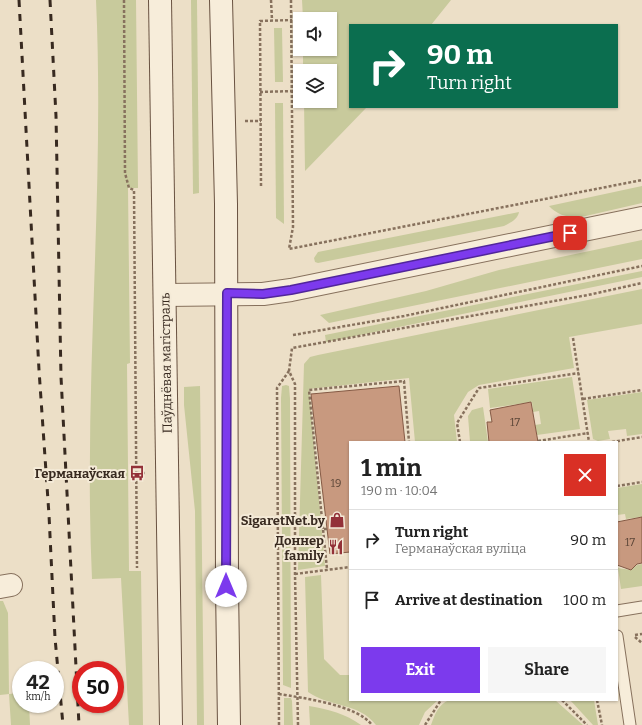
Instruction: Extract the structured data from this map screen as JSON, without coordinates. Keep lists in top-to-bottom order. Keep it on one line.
{"streets":{"main road":["Паўднёвая магістраль"]},"places":{"bus stop":["Германаўская"],"shop":["SigaretNet.by"],"restaurant":["Доннер family"]},"house_numbers":["17","19","17"],"page":{"turn":["90 m","Turn right"],"heading":["1 min","190 m · 10:04"],"list":[{"name":"Turn right","note":"Германаўская вуліца","value":"90 m"},{"name":"Arrive at destination","value":"100 m"}],"buttons":["Exit","Share"],"speed":"42 km/h","limit":"50"}}
